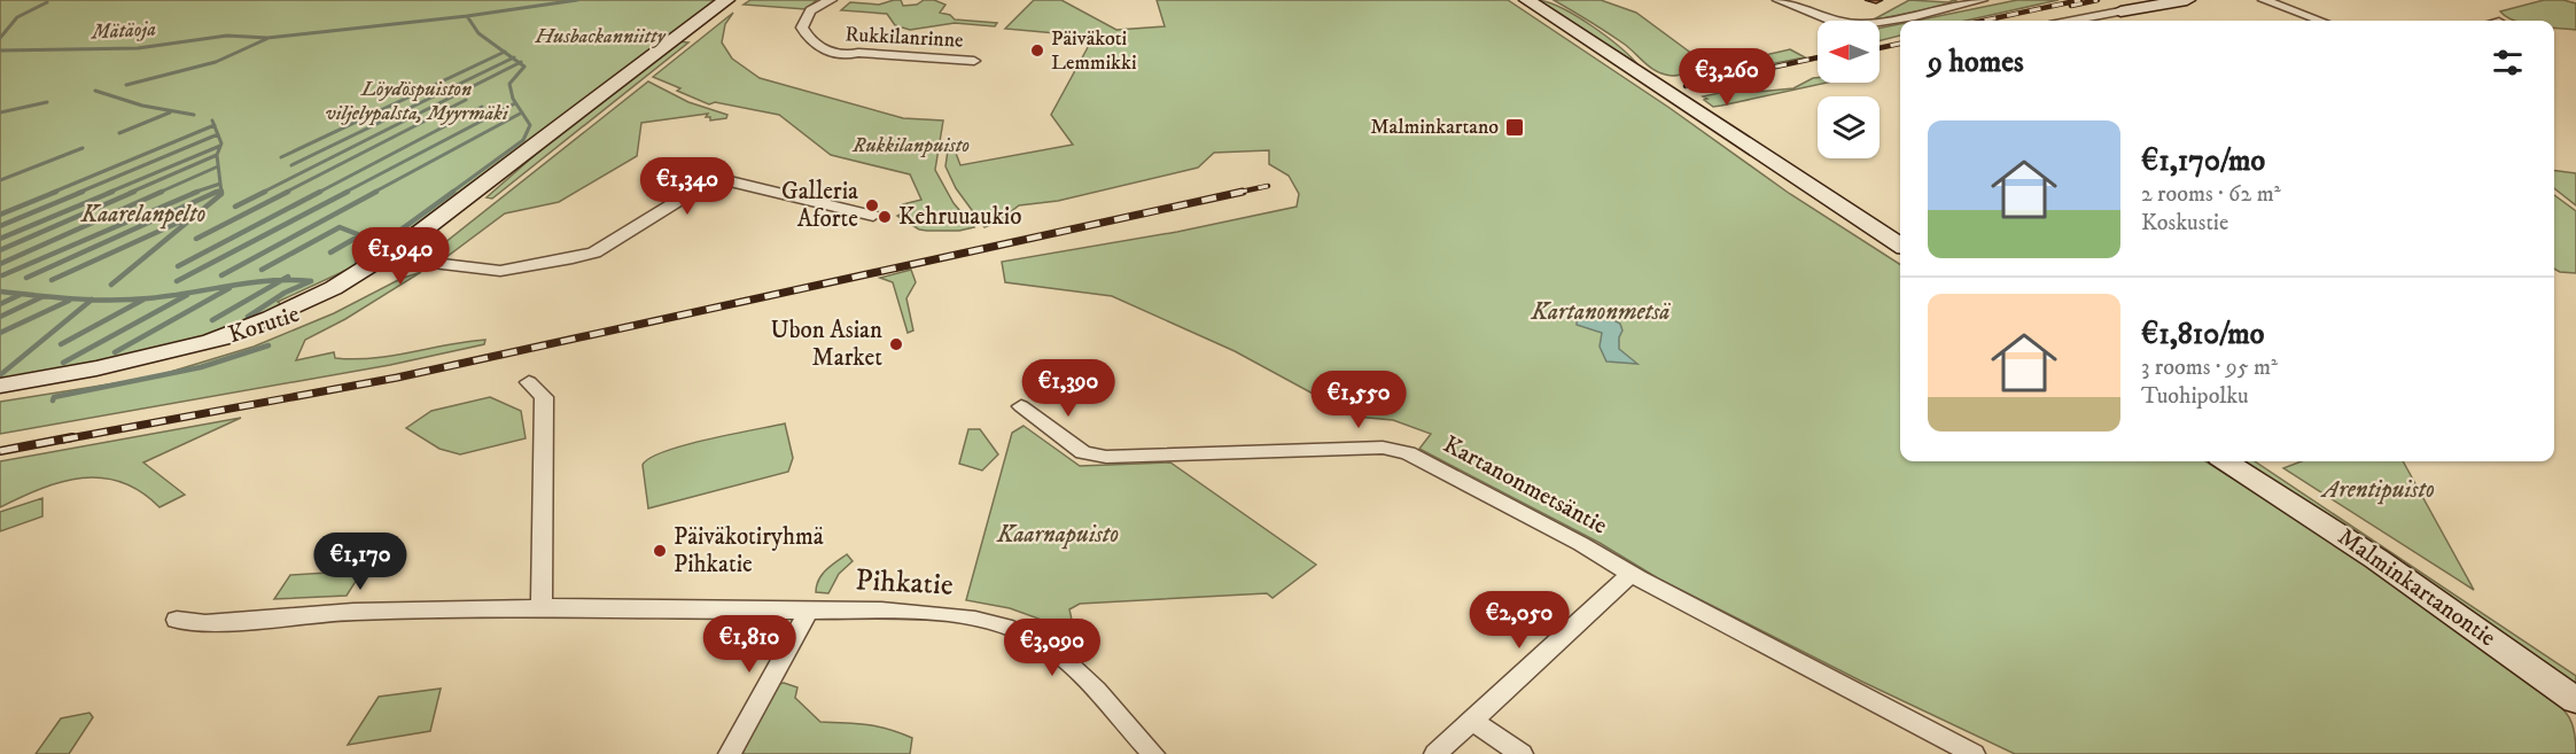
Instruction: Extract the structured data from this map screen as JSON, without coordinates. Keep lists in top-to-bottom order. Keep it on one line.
{"streets":{"street":["Rukkilanrinne","Korutie","Kartanonmetsäntie","Pihkatie","Malminkartanontie"]},"water":["Mätäoja"],"parks":["Husbackanniitty","Löydöspuiston viljelypalsta, Myyrmäki","Rukkilanpuisto","Kaarelanpelto","Kartanonmetsä","Arentipuisto","Kaarnapuisto"],"places":{"other":["Päiväkoti Lemmikki","Galleria Aforte","Kehruuaukio","Ubon Asian Market","Päiväkotiryhmä Pihkatie"],"transit":["Malminkartano"]},"north":"left","page":{"heading":"9 homes","price":["€3,260","€1,340","€1,940","€1,390","€1,550","€1,170","€2,050","€1,810","€3,090"],"list":[{"name":"€1,170/mo","note":"2 rooms · 62 m² · Koskustie"},{"name":"€1,810/mo","note":"3 rooms · 95 m² · Tuohipolku"}]}}
